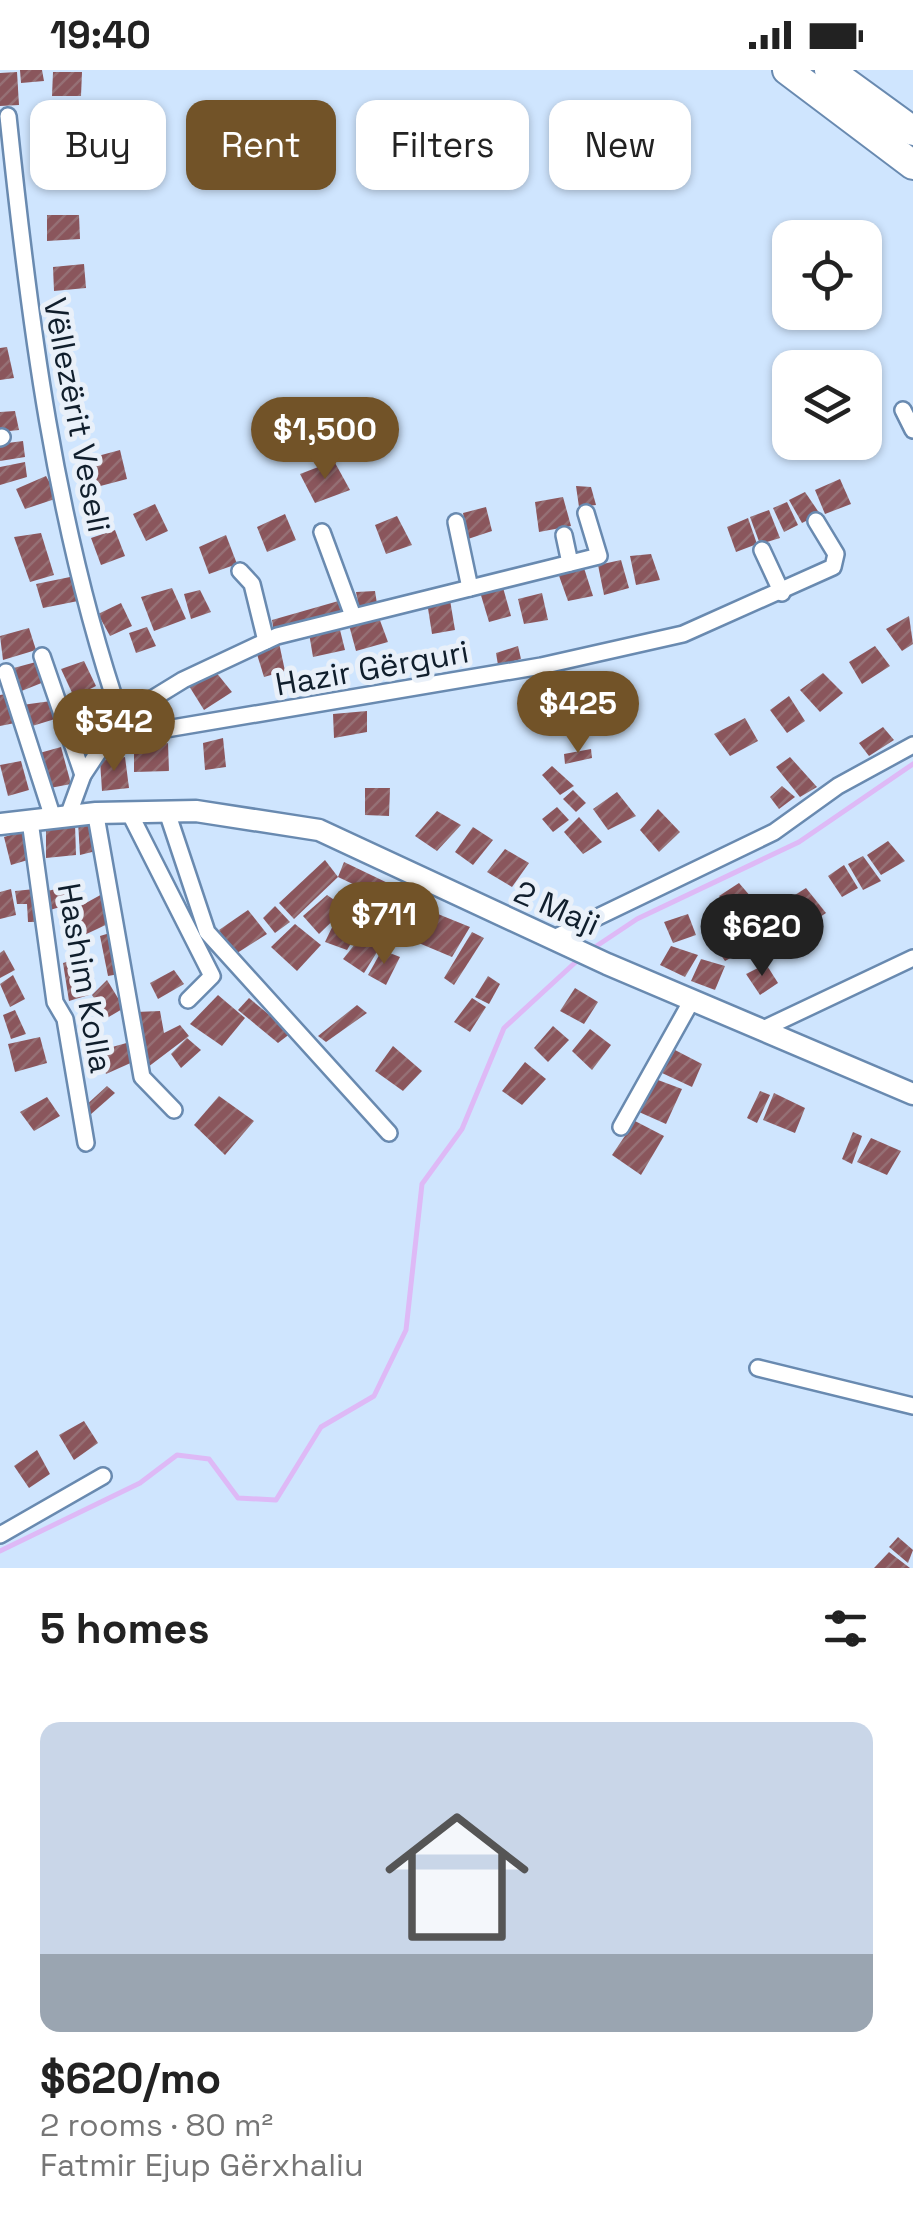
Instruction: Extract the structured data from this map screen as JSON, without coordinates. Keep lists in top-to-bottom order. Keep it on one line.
{"streets":{"street":["Vëllezërit Veseli","Hazir Gërguri","2 Maji","Hashim Kolla"]},"crossings":[["2 Maji","Hashim Kolla"]],"page":{"status":"19:40","chip":["Buy","Rent","Filters","New"],"price":["$1,500","$425","$342","$711","$620"],"heading":"5 homes","list":[{"name":"$620/mo","note":"2 rooms · 80 m² · Fatmir Ejup Gërxhaliu"}]}}
